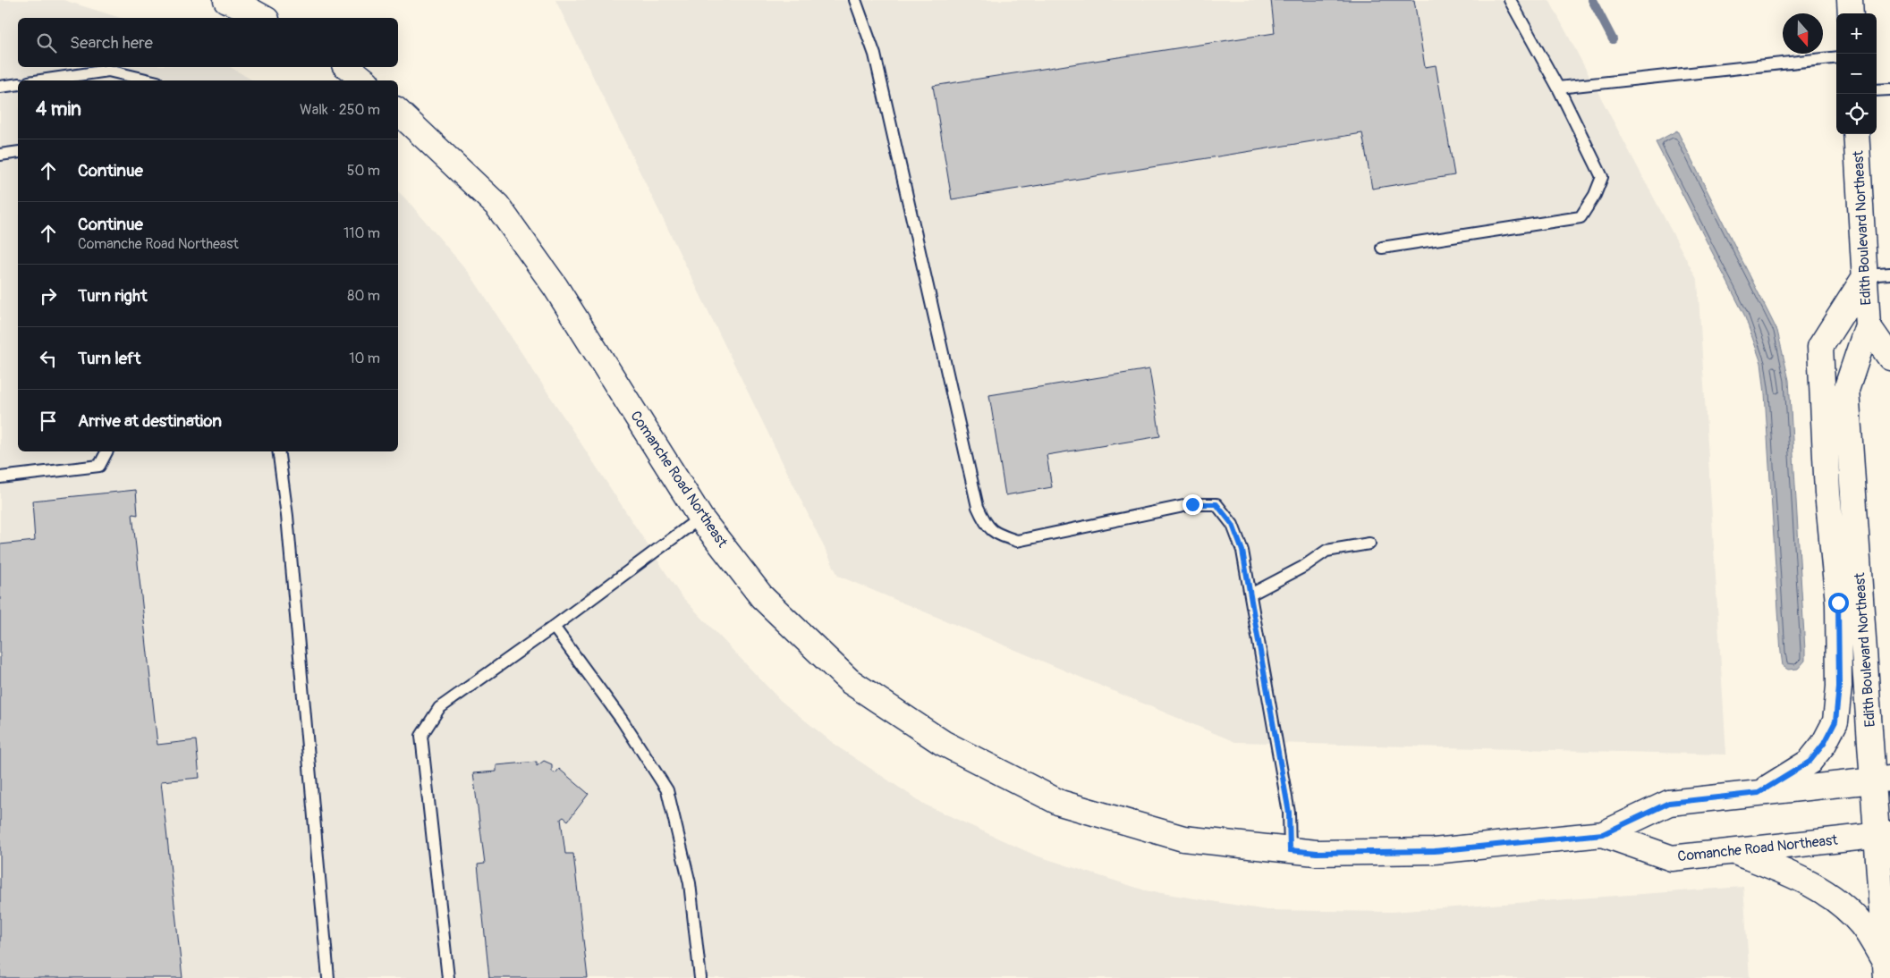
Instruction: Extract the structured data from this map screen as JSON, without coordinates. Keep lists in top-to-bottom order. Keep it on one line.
{"streets":{"main road":["Edith Boulevard Northeast","Comanche Road Northeast"]},"crossings":[["Edith Boulevard Northeast","Comanche Road Northeast"]],"north":"bottom","page":{"map_buttons":["+","−"],"search":"Search here","heading":["4 min","Walk · 250 m"],"list":[["Continue","50 m"],["Continue","Comanche Road Northeast","110 m"],["Turn right","80 m"],["Turn left","10 m"],"Arrive at destination"]}}
